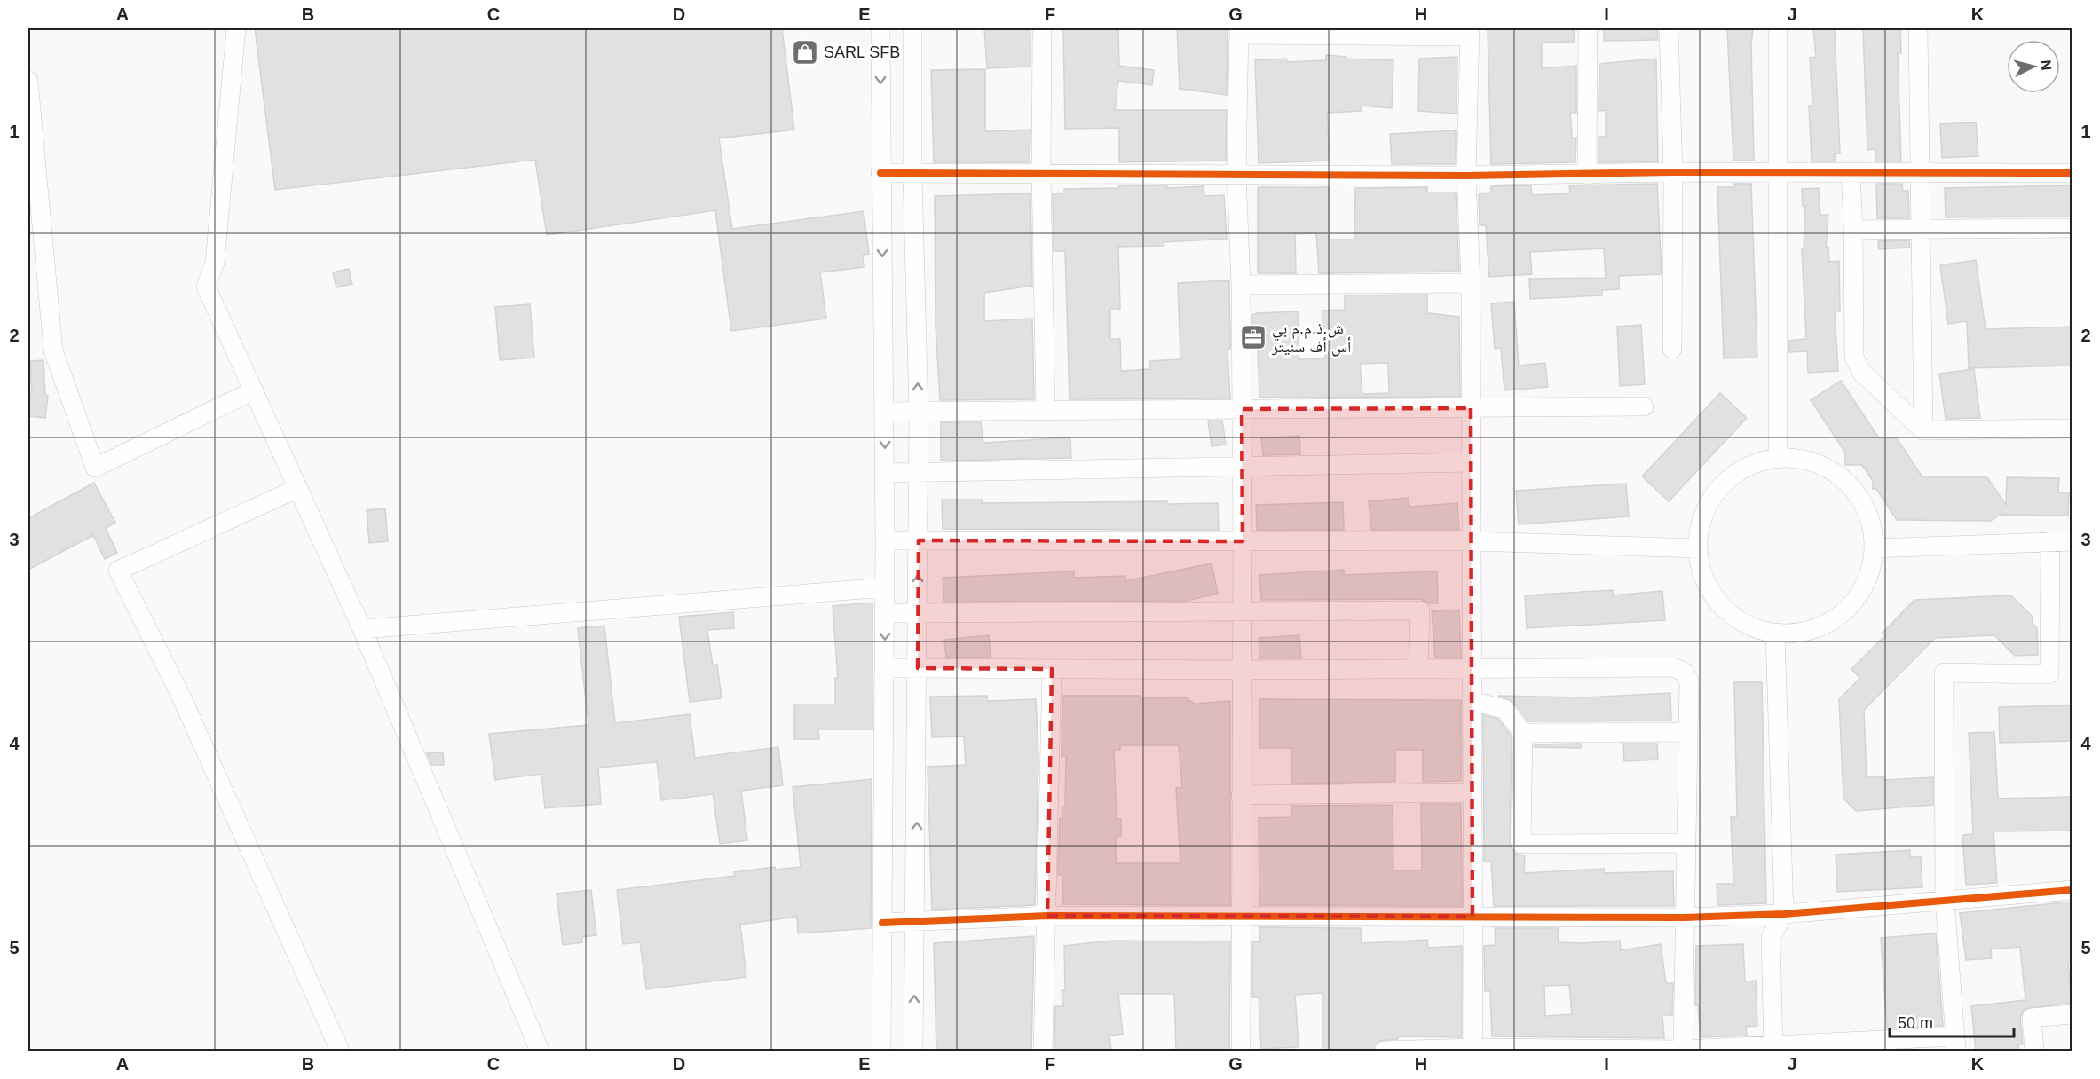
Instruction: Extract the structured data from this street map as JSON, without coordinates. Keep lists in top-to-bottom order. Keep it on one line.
{"places":{"shop":["SARL SFB"],"office":["ش.ذ.م.م بي أس أف سنيتر"]},"scale_bar":"50 m","north":"right","grid":{"columns":["A","B","C","D","E","F","G","H","I","J","K"],"rows":["1","2","3","4","5"]}}
